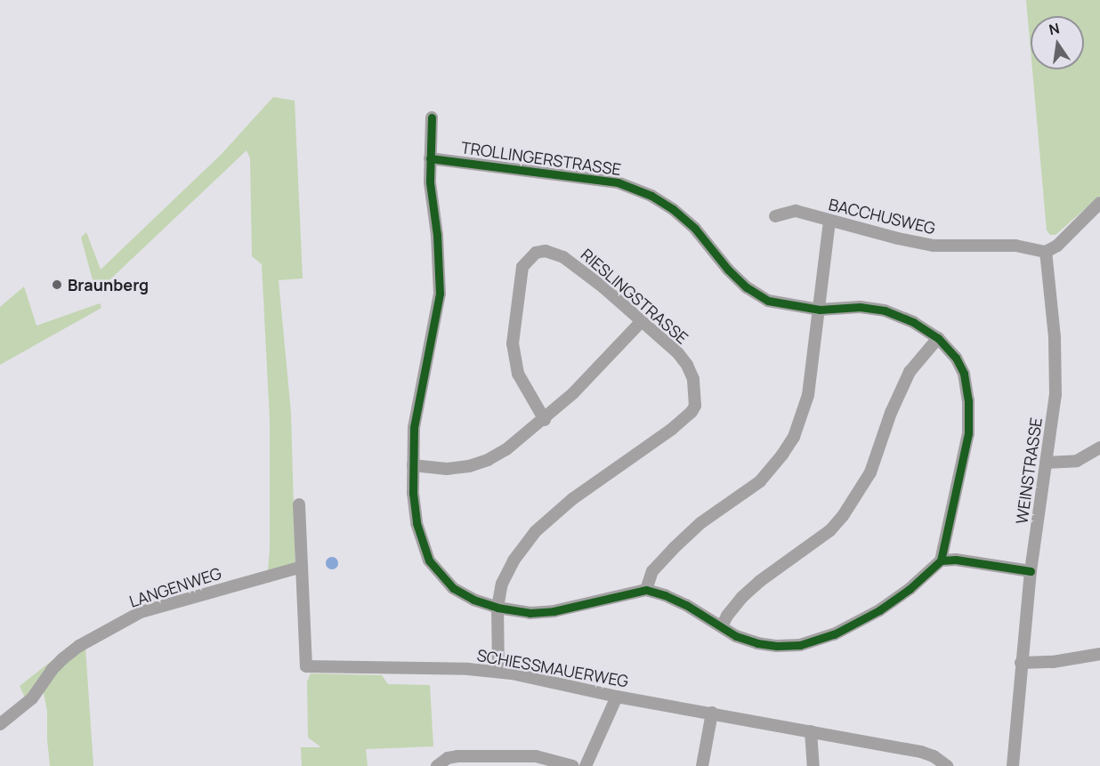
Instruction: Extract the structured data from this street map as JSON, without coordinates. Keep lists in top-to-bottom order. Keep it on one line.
{"streets":{"street":["TROLLINGERSTRASSE","BACCHUSWEG","RIESLINGSTRASSE","WEINSTRASSE","LANGENWEG","SCHIESSMAUERWEG"]},"crossings":[["BACCHUSWEG","WEINSTRASSE"],["RIESLINGSTRASSE","SCHIESSMAUERWEG"],["LANGENWEG","SCHIESSMAUERWEG"]],"places":["Braunberg"],"north":"top"}
